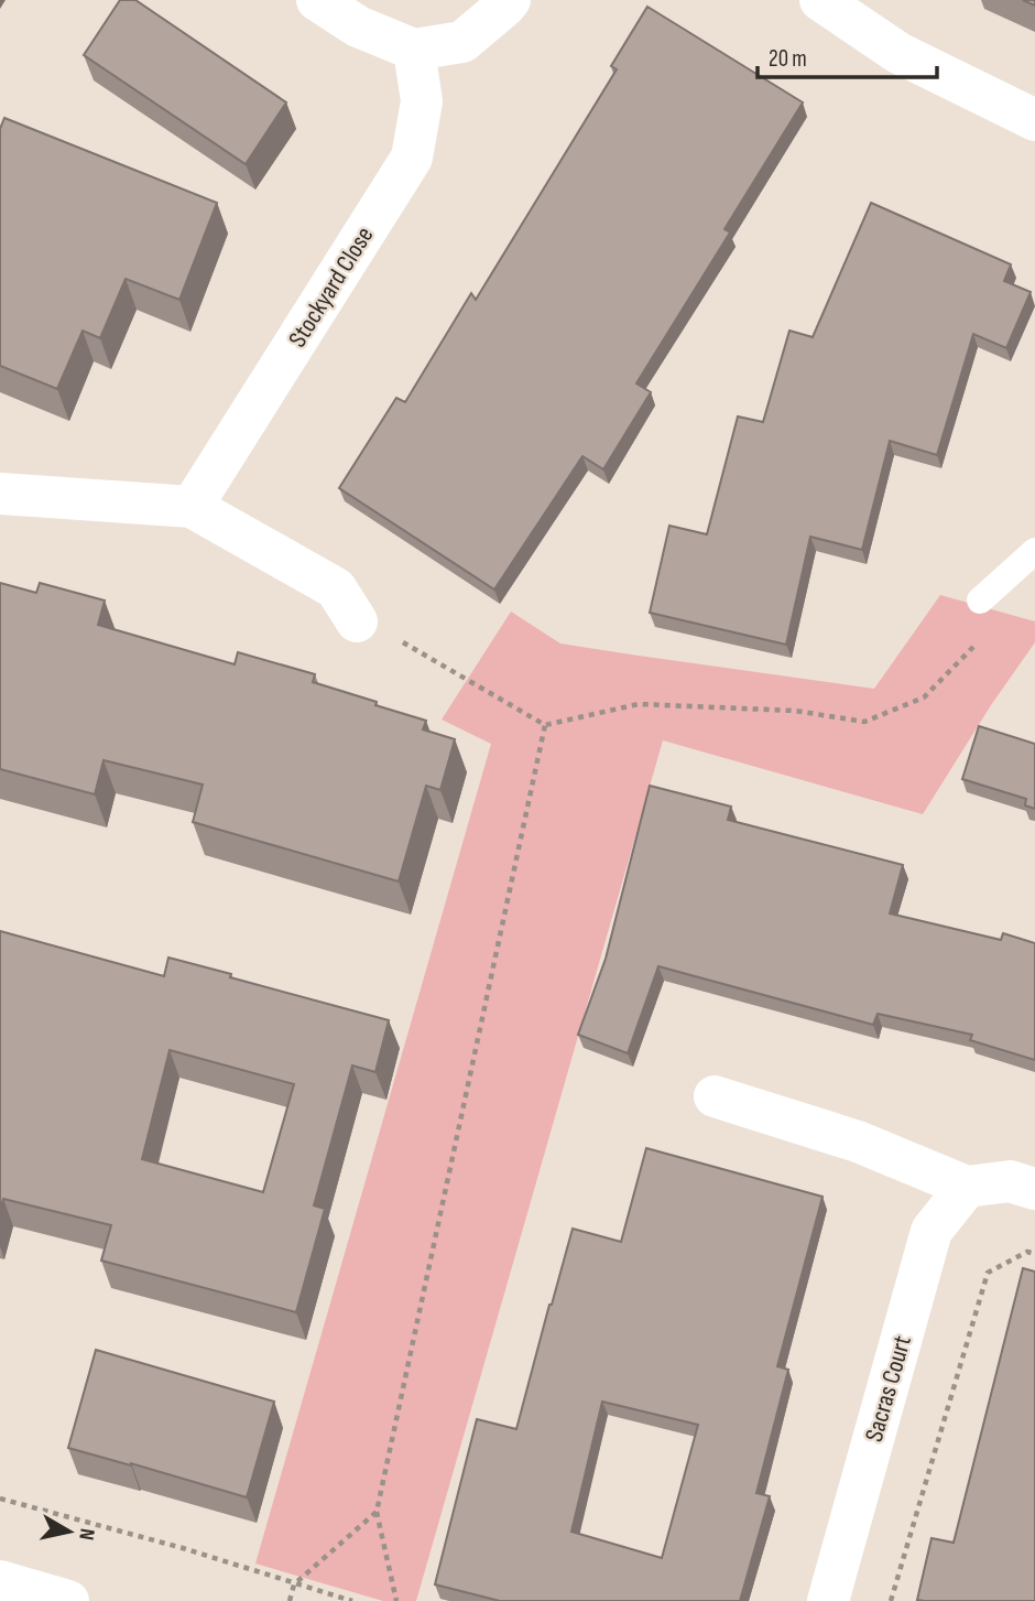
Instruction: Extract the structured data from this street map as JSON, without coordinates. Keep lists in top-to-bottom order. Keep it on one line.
{"streets":{"street":["Stockyard Close","Sacras Court"]},"scale_bar":"20 m","north":"right"}
